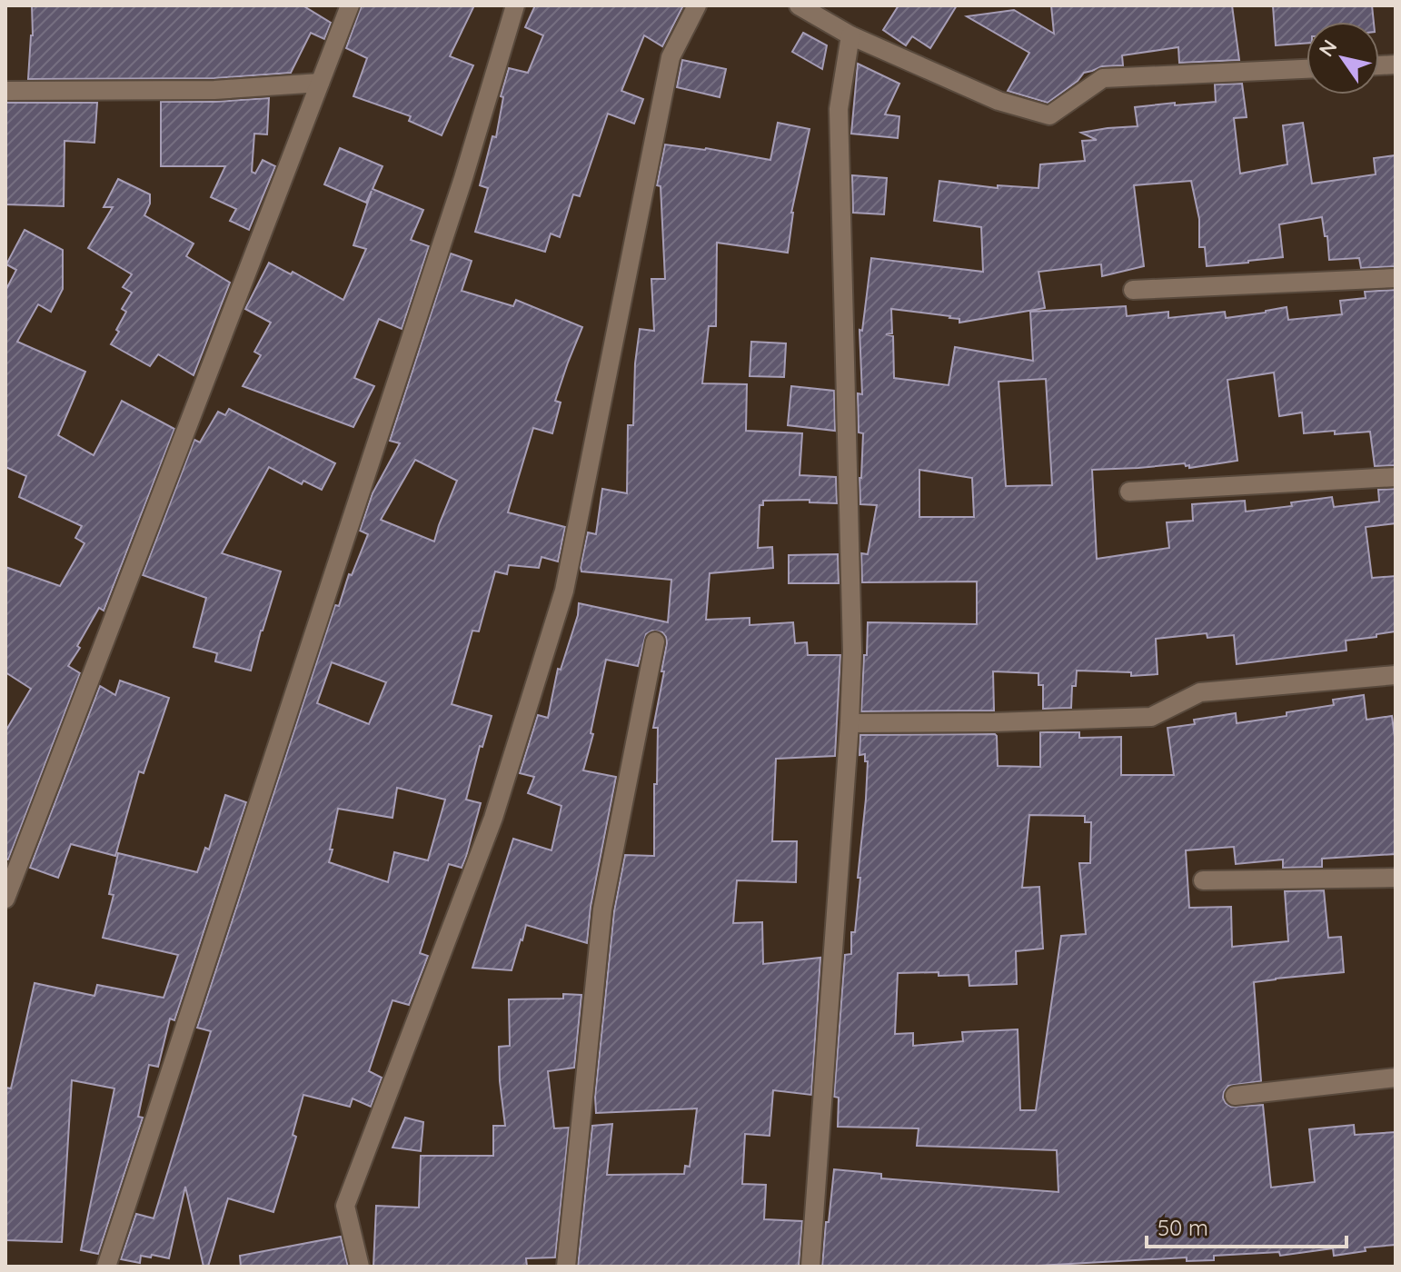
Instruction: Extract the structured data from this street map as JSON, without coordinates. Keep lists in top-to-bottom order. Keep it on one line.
{"scale_bar":"50 m","north":"top left"}
